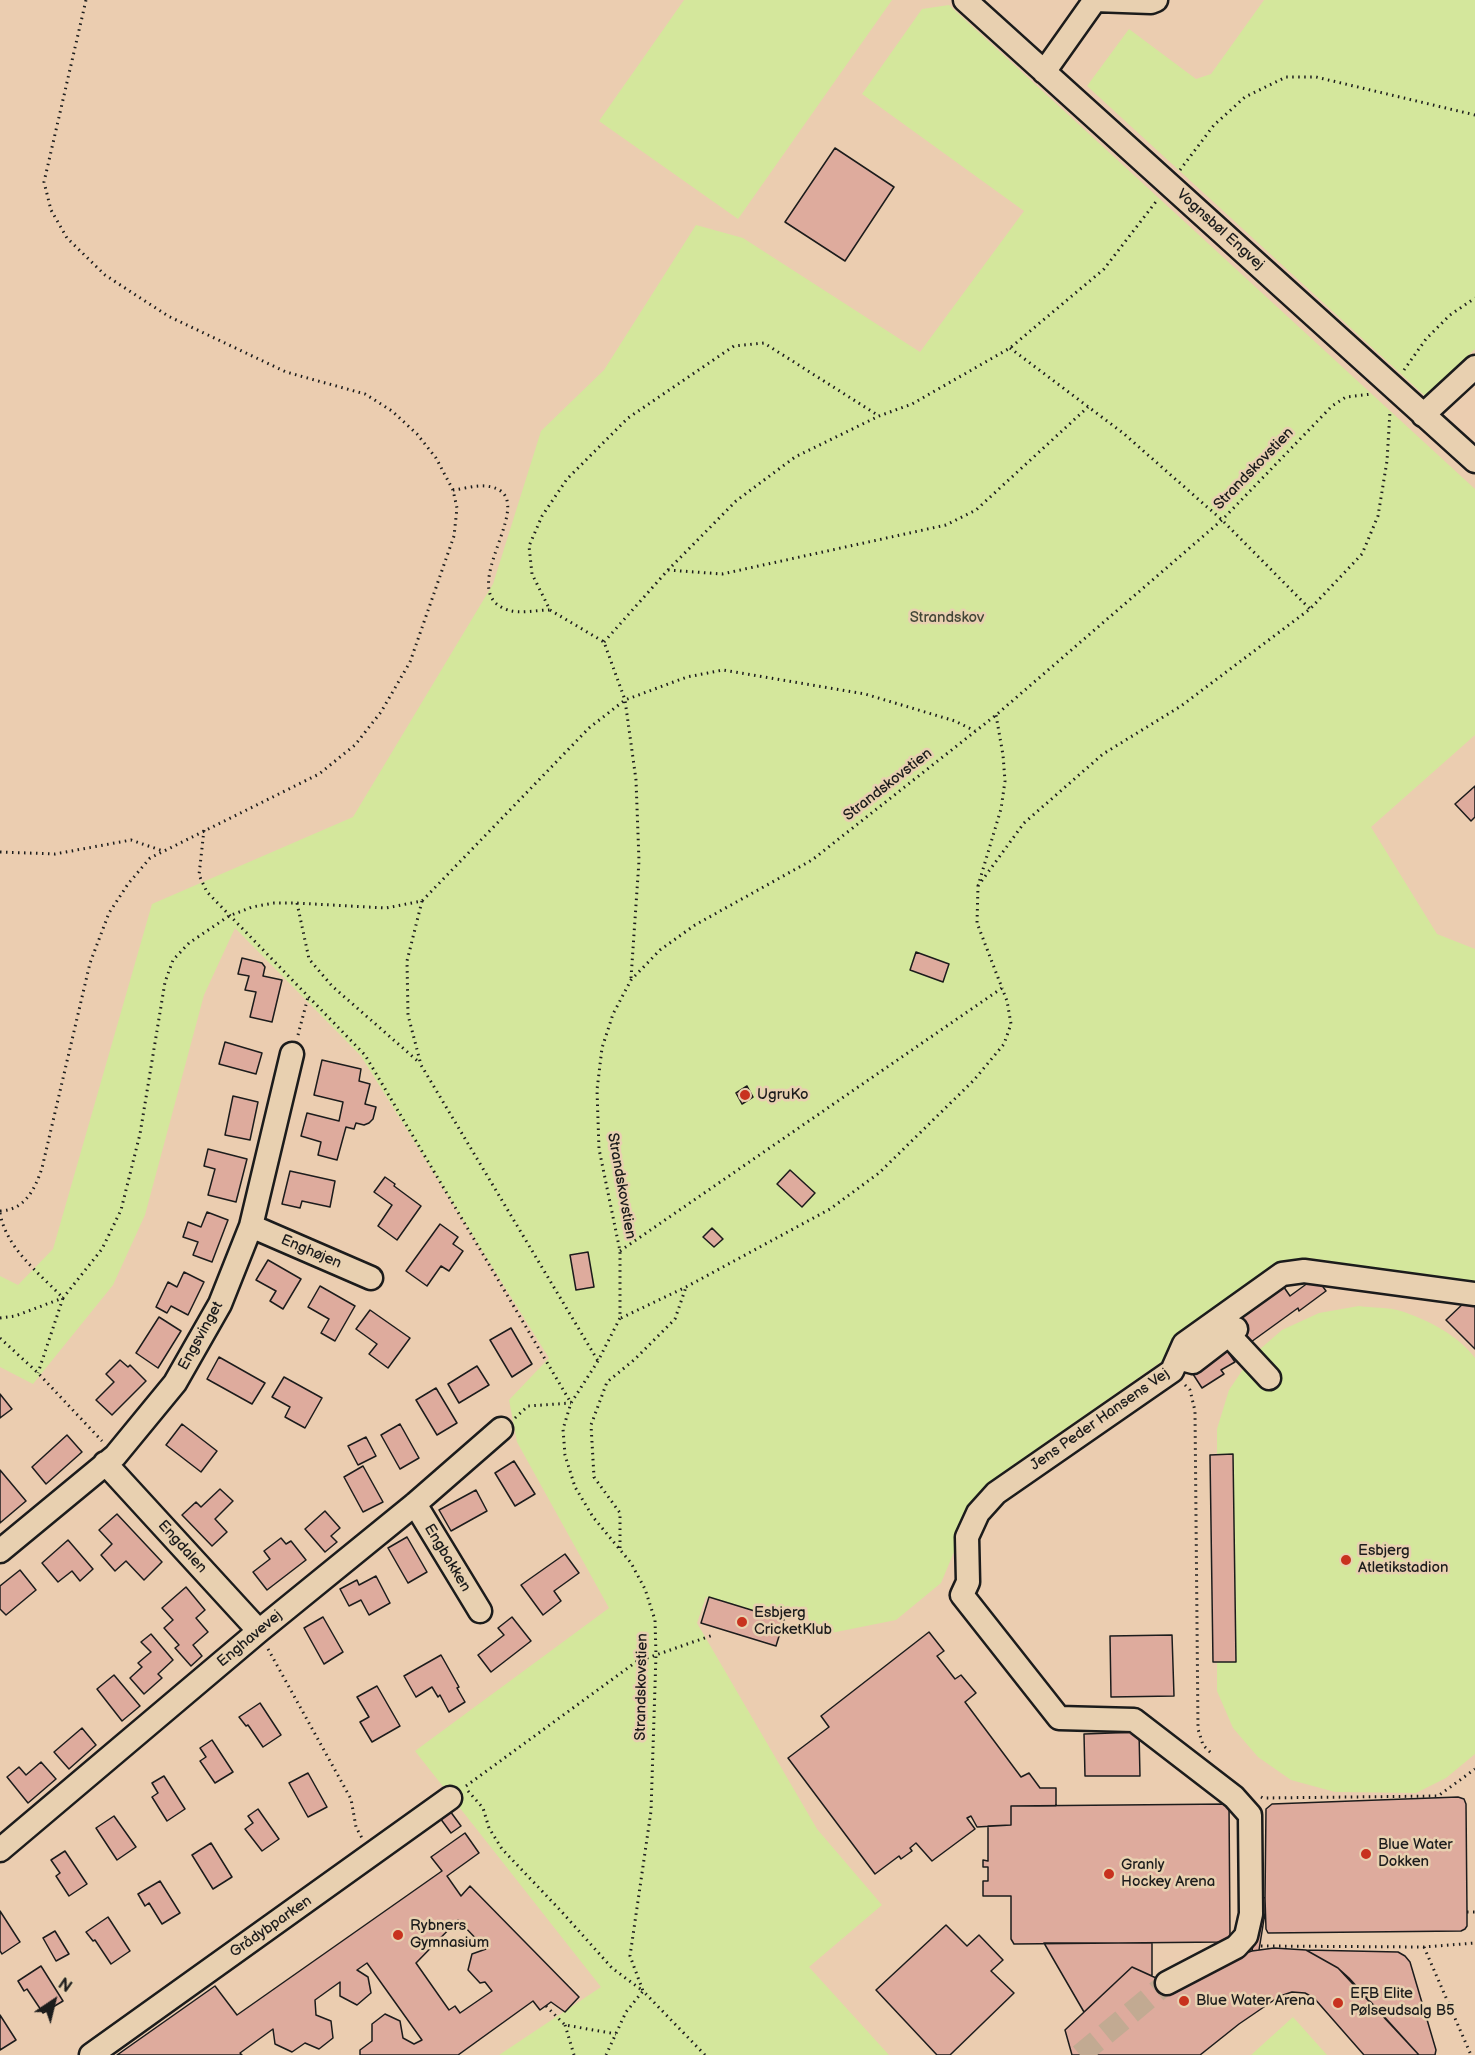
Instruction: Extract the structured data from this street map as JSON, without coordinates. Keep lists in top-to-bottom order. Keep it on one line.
{"streets":{"street":["Vognsbøl Engvej","Enghøjen","Engsvinget","Jens Peder Hansens Vej","Engdalen","Engbakken","Enghavevej","Grådybparken"],"path":["Strandskovstien"]},"crossings":[["Vognsbøl Engvej","Strandskovstien"],["Enghøjen","Engsvinget"],["Engsvinget","Engdalen"],["Engdalen","Enghavevej"],["Engbakken","Enghavevej"]],"parks":["Strandskov"],"places":["UgruKo","Esbjerg Atletikstadion","Esbjerg CricketKlub","Blue Water Dokken","Granly Hockey Arena","Rybners Gymnasium","Blue Water Arena","EFB Elite Pølseudsalg B5"],"north":"top right"}
